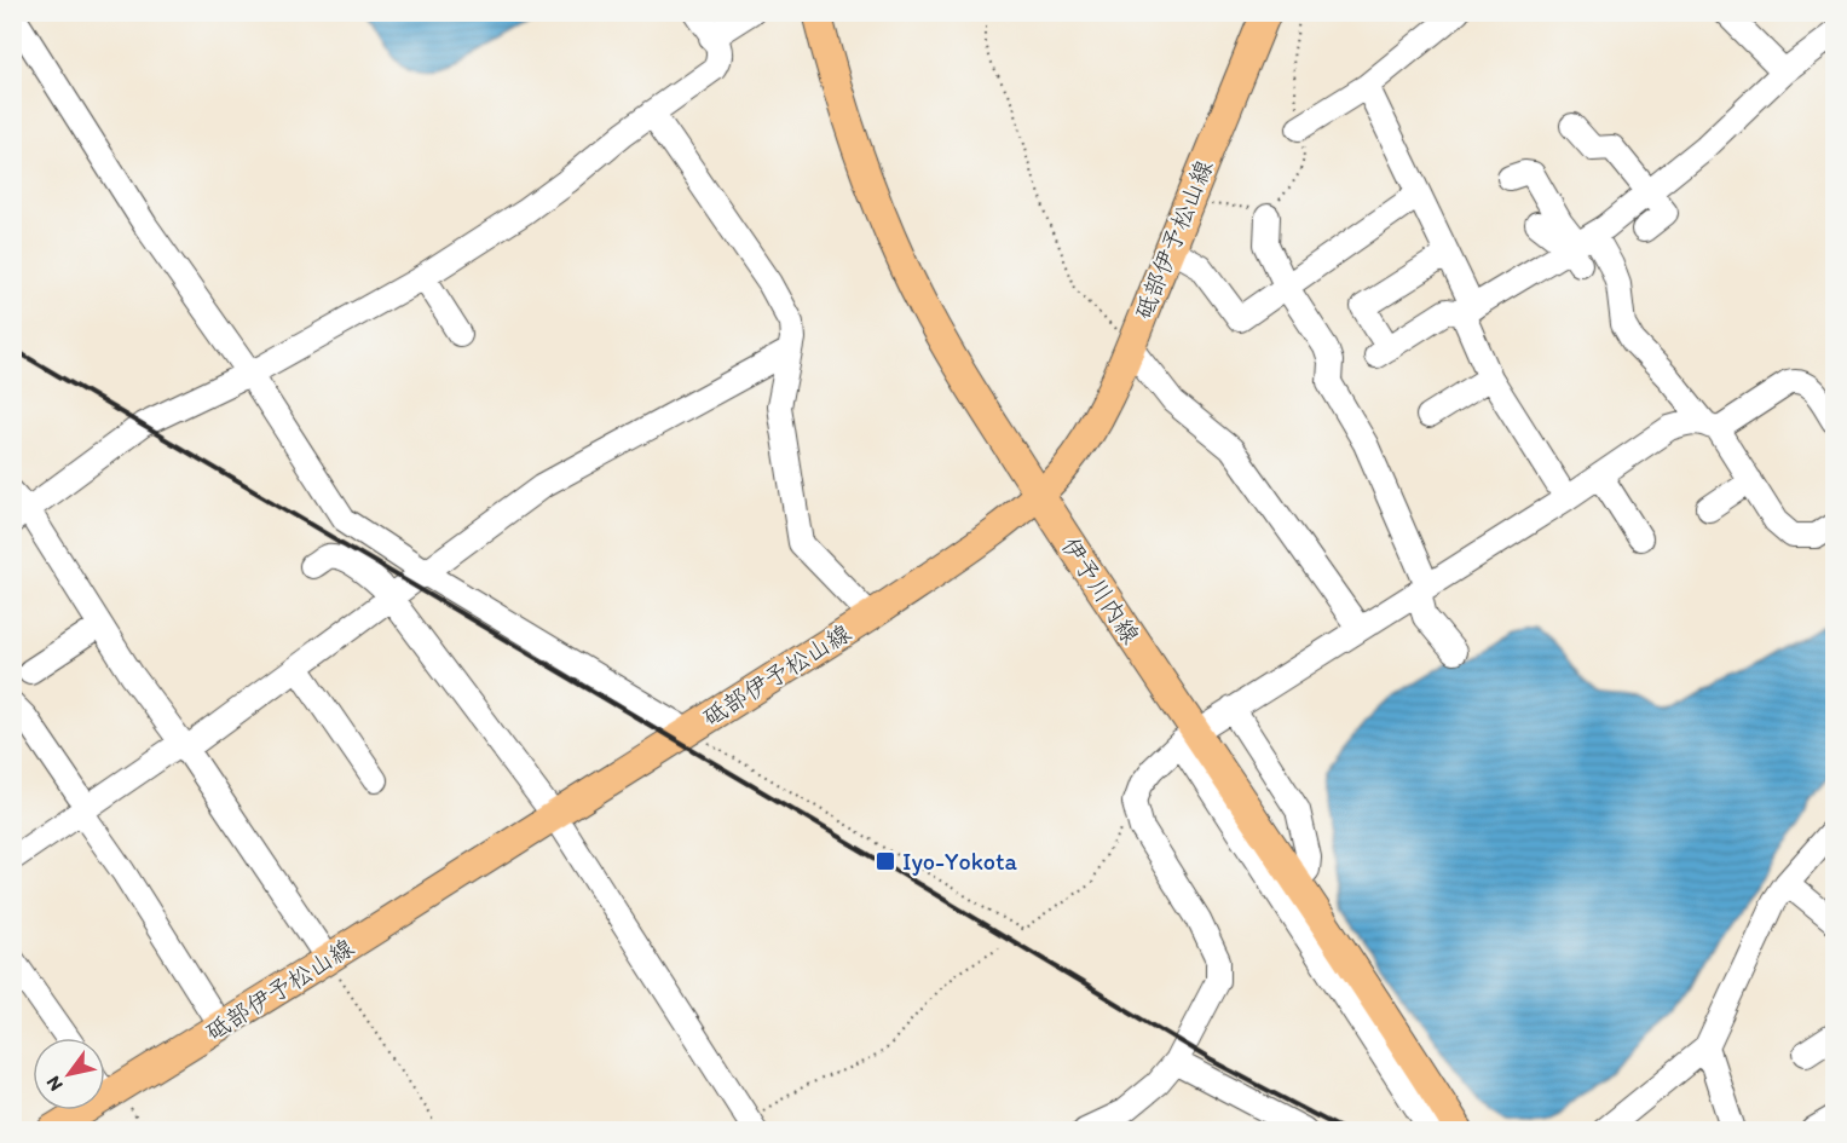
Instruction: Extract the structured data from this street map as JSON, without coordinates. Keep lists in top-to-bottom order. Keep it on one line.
{"streets":{"main road":["砥部伊予松山線","伊予川内線"]},"crossings":[["砥部伊予松山線","伊予川内線"]],"places":{"transit":["Iyo-Yokota"]},"north":"bottom left"}
